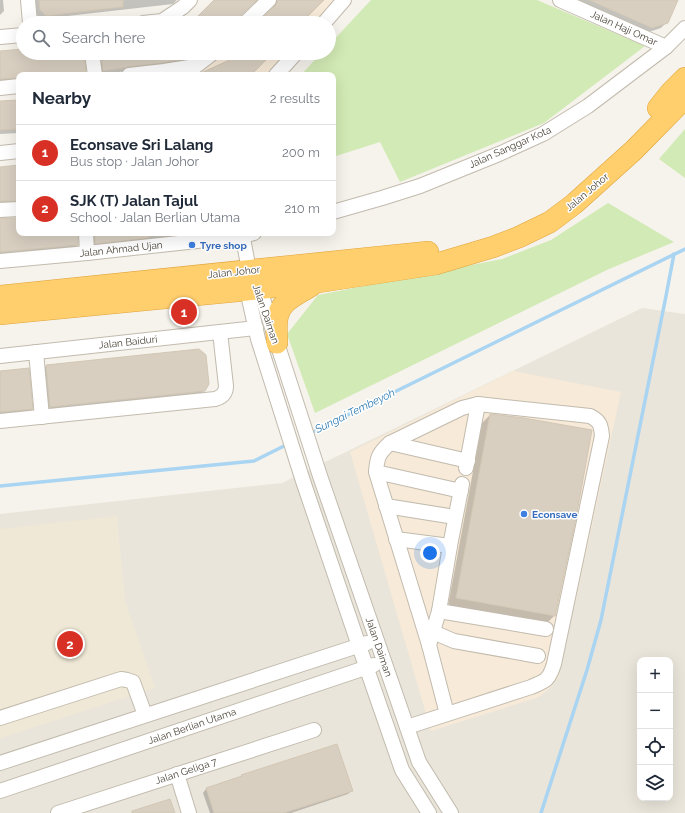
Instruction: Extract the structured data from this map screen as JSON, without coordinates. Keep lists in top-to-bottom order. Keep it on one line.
{"streets":{"highway":["Jalan Johor"],"street":["Jalan Haji Omar","Jalan Sanggar Kota","Jalan Ahmad Ujan","Jalan Daiman","Jalan Baiduri","Jalan Berlian Utama","Jalan Geliga 7"]},"crossings":[["Jalan Haji Omar","Jalan Sanggar Kota"],["Jalan Johor","Jalan Daiman"],["Jalan Daiman","Jalan Baiduri"],["Jalan Daiman","Jalan Berlian Utama"]],"water":["Sungai Tembeyoh"],"places":["Tyre shop","Econsave"],"page":{"search":"Search here","heading":["Nearby","2 results"],"list":[{"mark":"1","name":"Econsave Sri Lalang","note":"Bus stop · Jalan Johor","value":"200 m"},{"mark":"2","name":"SJK (T) Jalan Tajul","note":"School · Jalan Berlian Utama","value":"210 m"}],"pins":["1","2"],"map_buttons":["+","−"]}}
